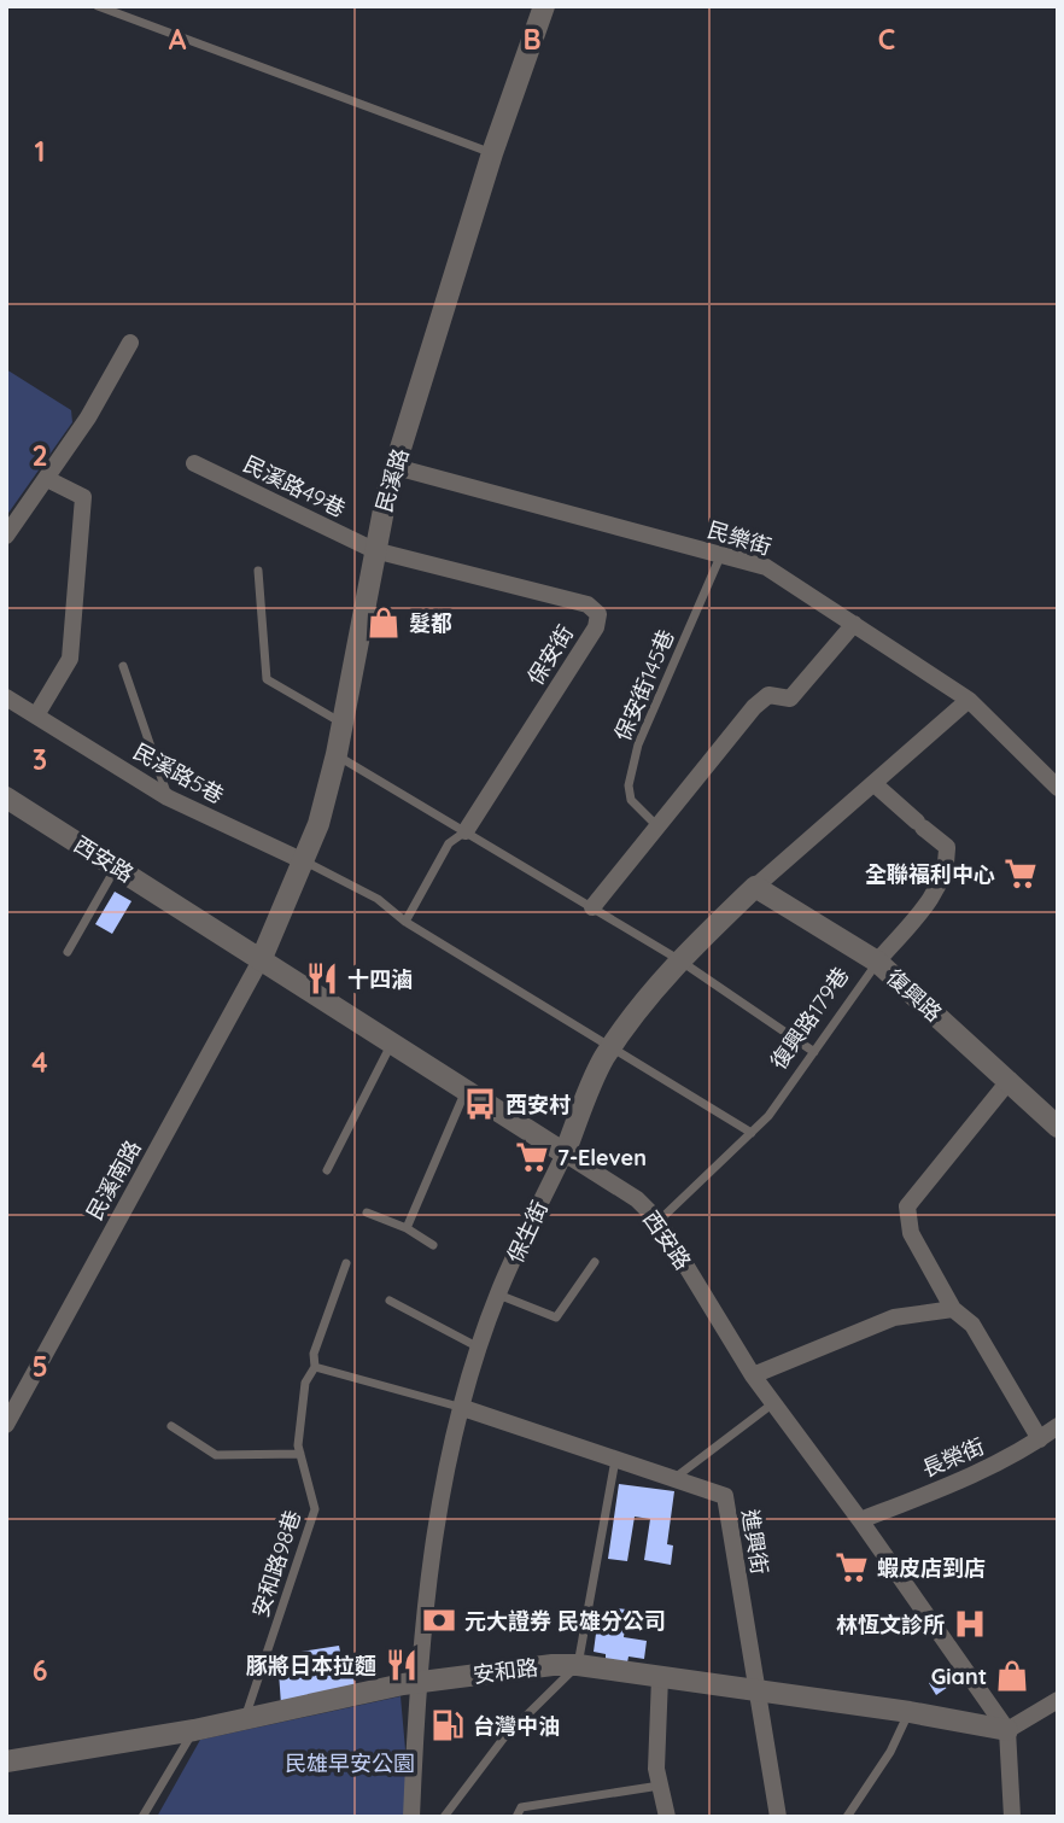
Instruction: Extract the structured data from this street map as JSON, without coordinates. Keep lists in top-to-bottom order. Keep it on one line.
{"streets":{"street":["民溪路","民溪路49巷","民樂街","保安街","民溪路5巷","西安路","復興路","復興路179巷","民溪南路","保生街","長榮街","進興街","安和路"],"lane":["保安街145巷","安和路98巷"]},"crossings":[["民溪路","民溪路49巷"],["民溪路","民樂街"],["民溪路","保安街"],["民溪路","民溪路5巷"],["民溪路","西安路"],["民溪路","民溪南路"],["民溪路49巷","保安街"],["民樂街","保安街145巷"],["民樂街","保生街"],["西安路","復興路179巷"],["西安路","民溪南路"],["西安路","保生街"],["西安路","長榮街"],["西安路","安和路"],["復興路","復興路179巷"],["復興路","保生街"],["復興路179巷","保生街"],["保生街","進興街"],["保生街","安和路"],["進興街","安和路"],["安和路98巷","安和路"]],"parks":["民雄早安公園"],"places":{"shop":["髮都","Giant"],"supermarket":["全聯福利中心","7-Eleven","蝦皮店到店"],"restaurant":["十四滷","豚將日本拉麵"],"bus stop":["西安村"],"bank":["元大證券 民雄分公司"],"hospital":["林恆文診所"],"fuel station":["台灣中油"]},"grid":{"columns":["A","B","C"],"rows":["1","2","3","4","5","6"]}}
